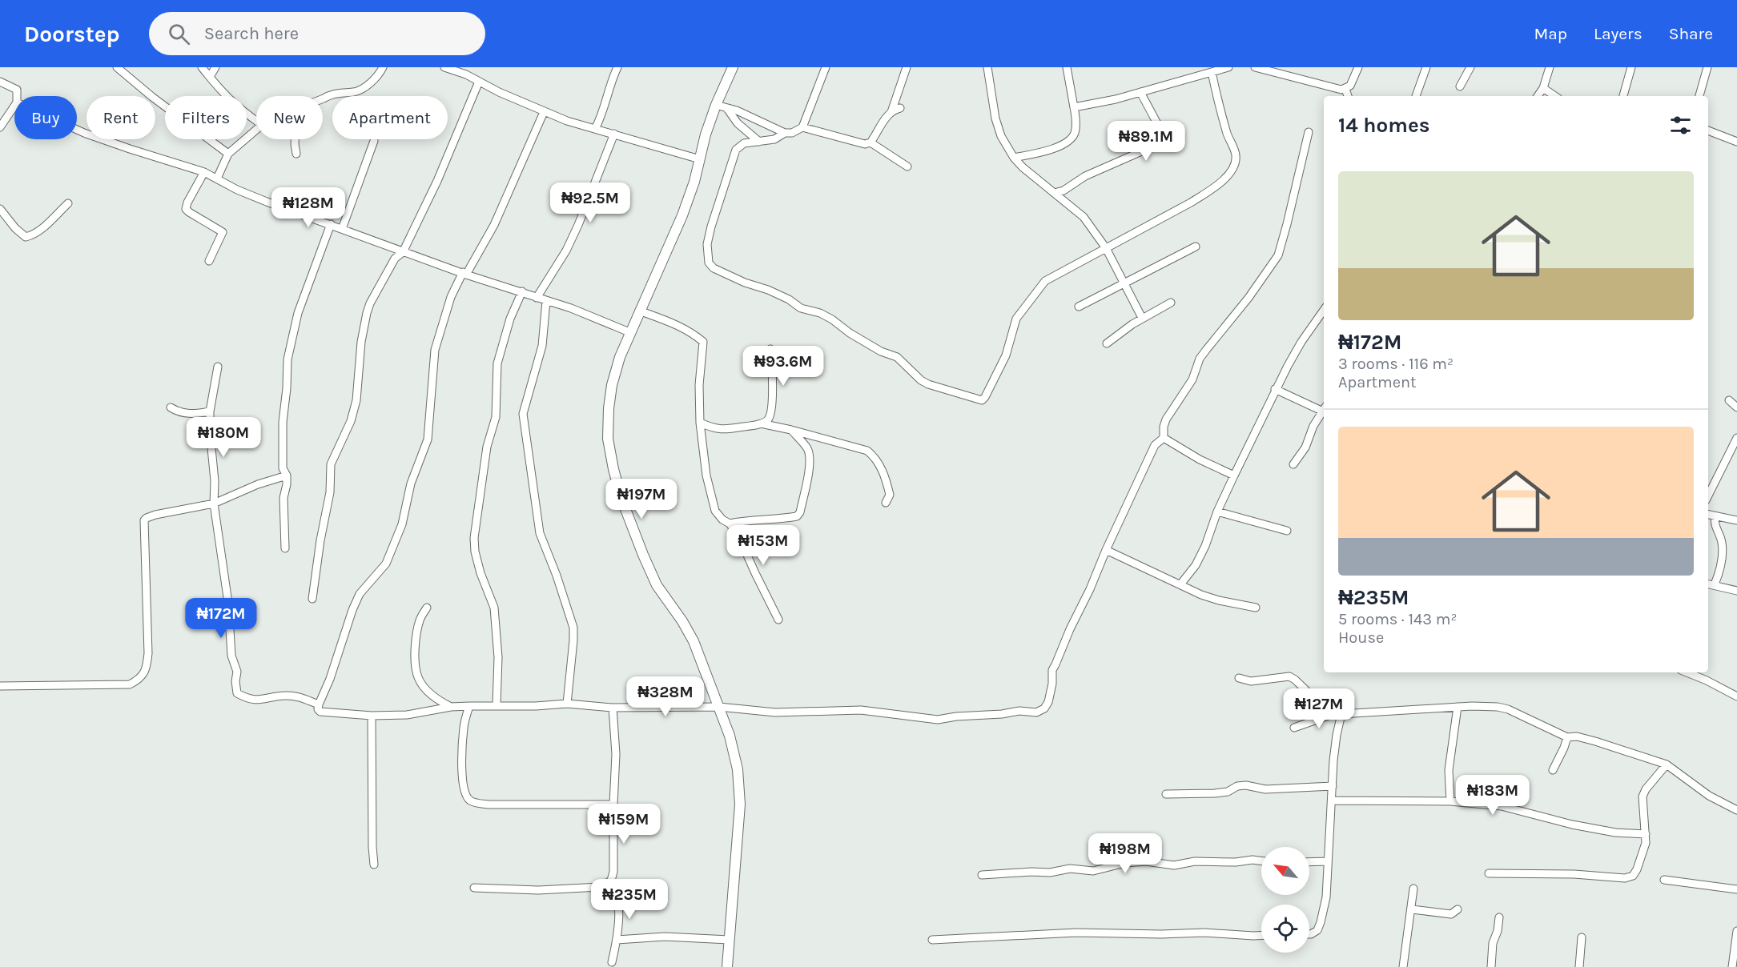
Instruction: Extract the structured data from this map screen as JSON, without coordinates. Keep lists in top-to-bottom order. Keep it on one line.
{"north":"top left","page":{"header":"Doorstep","search":"Search here","nav":["Map","Layers","Share"],"chip":["Buy","Rent","Filters","New","Apartment"],"heading":"14 homes","price":["₦89.1M","₦92.5M","₦128M","₦93.6M","₦180M","₦197M","₦153M","₦172M","₦328M","₦127M","₦183M","₦159M","₦198M","₦235M"],"list":[{"name":"₦172M","note":"3 rooms · 116 m² · Apartment"},{"name":"₦235M","note":"5 rooms · 143 m² · House"}]}}
